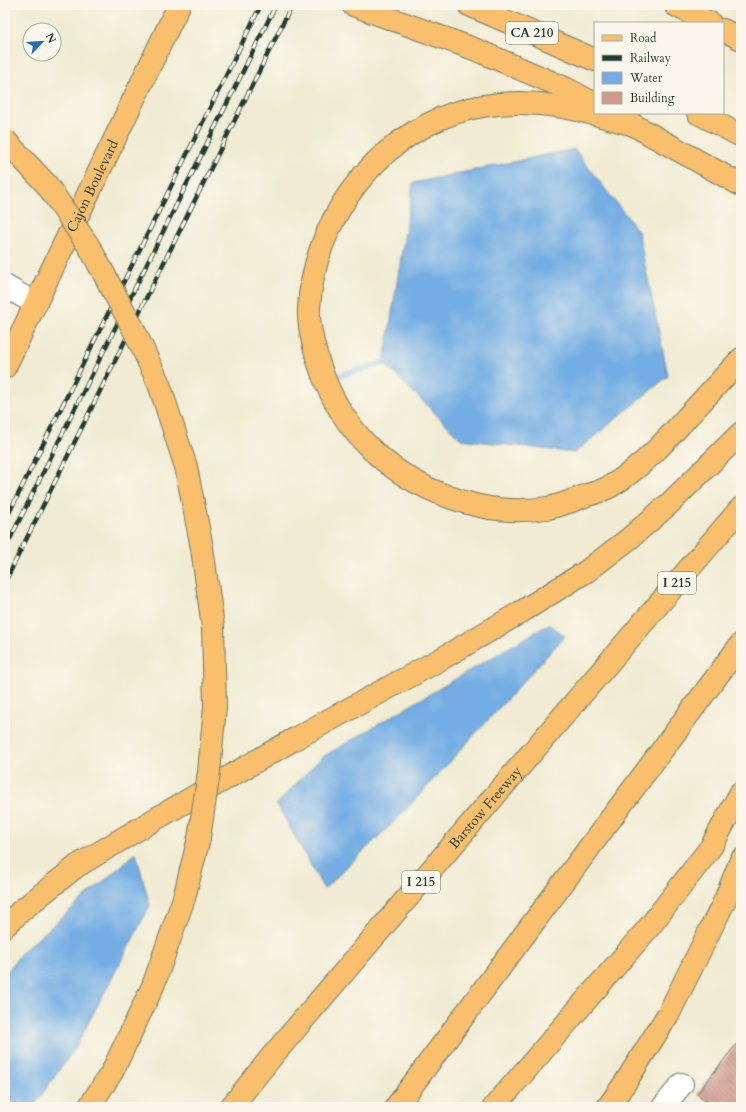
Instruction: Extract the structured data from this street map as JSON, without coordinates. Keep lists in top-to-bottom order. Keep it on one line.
{"streets":{"main road":["CA 210","Cajon Boulevard","I 215","Barstow Freeway"]},"legend":["Road","Railway","Water","Building"],"north":"top right"}
